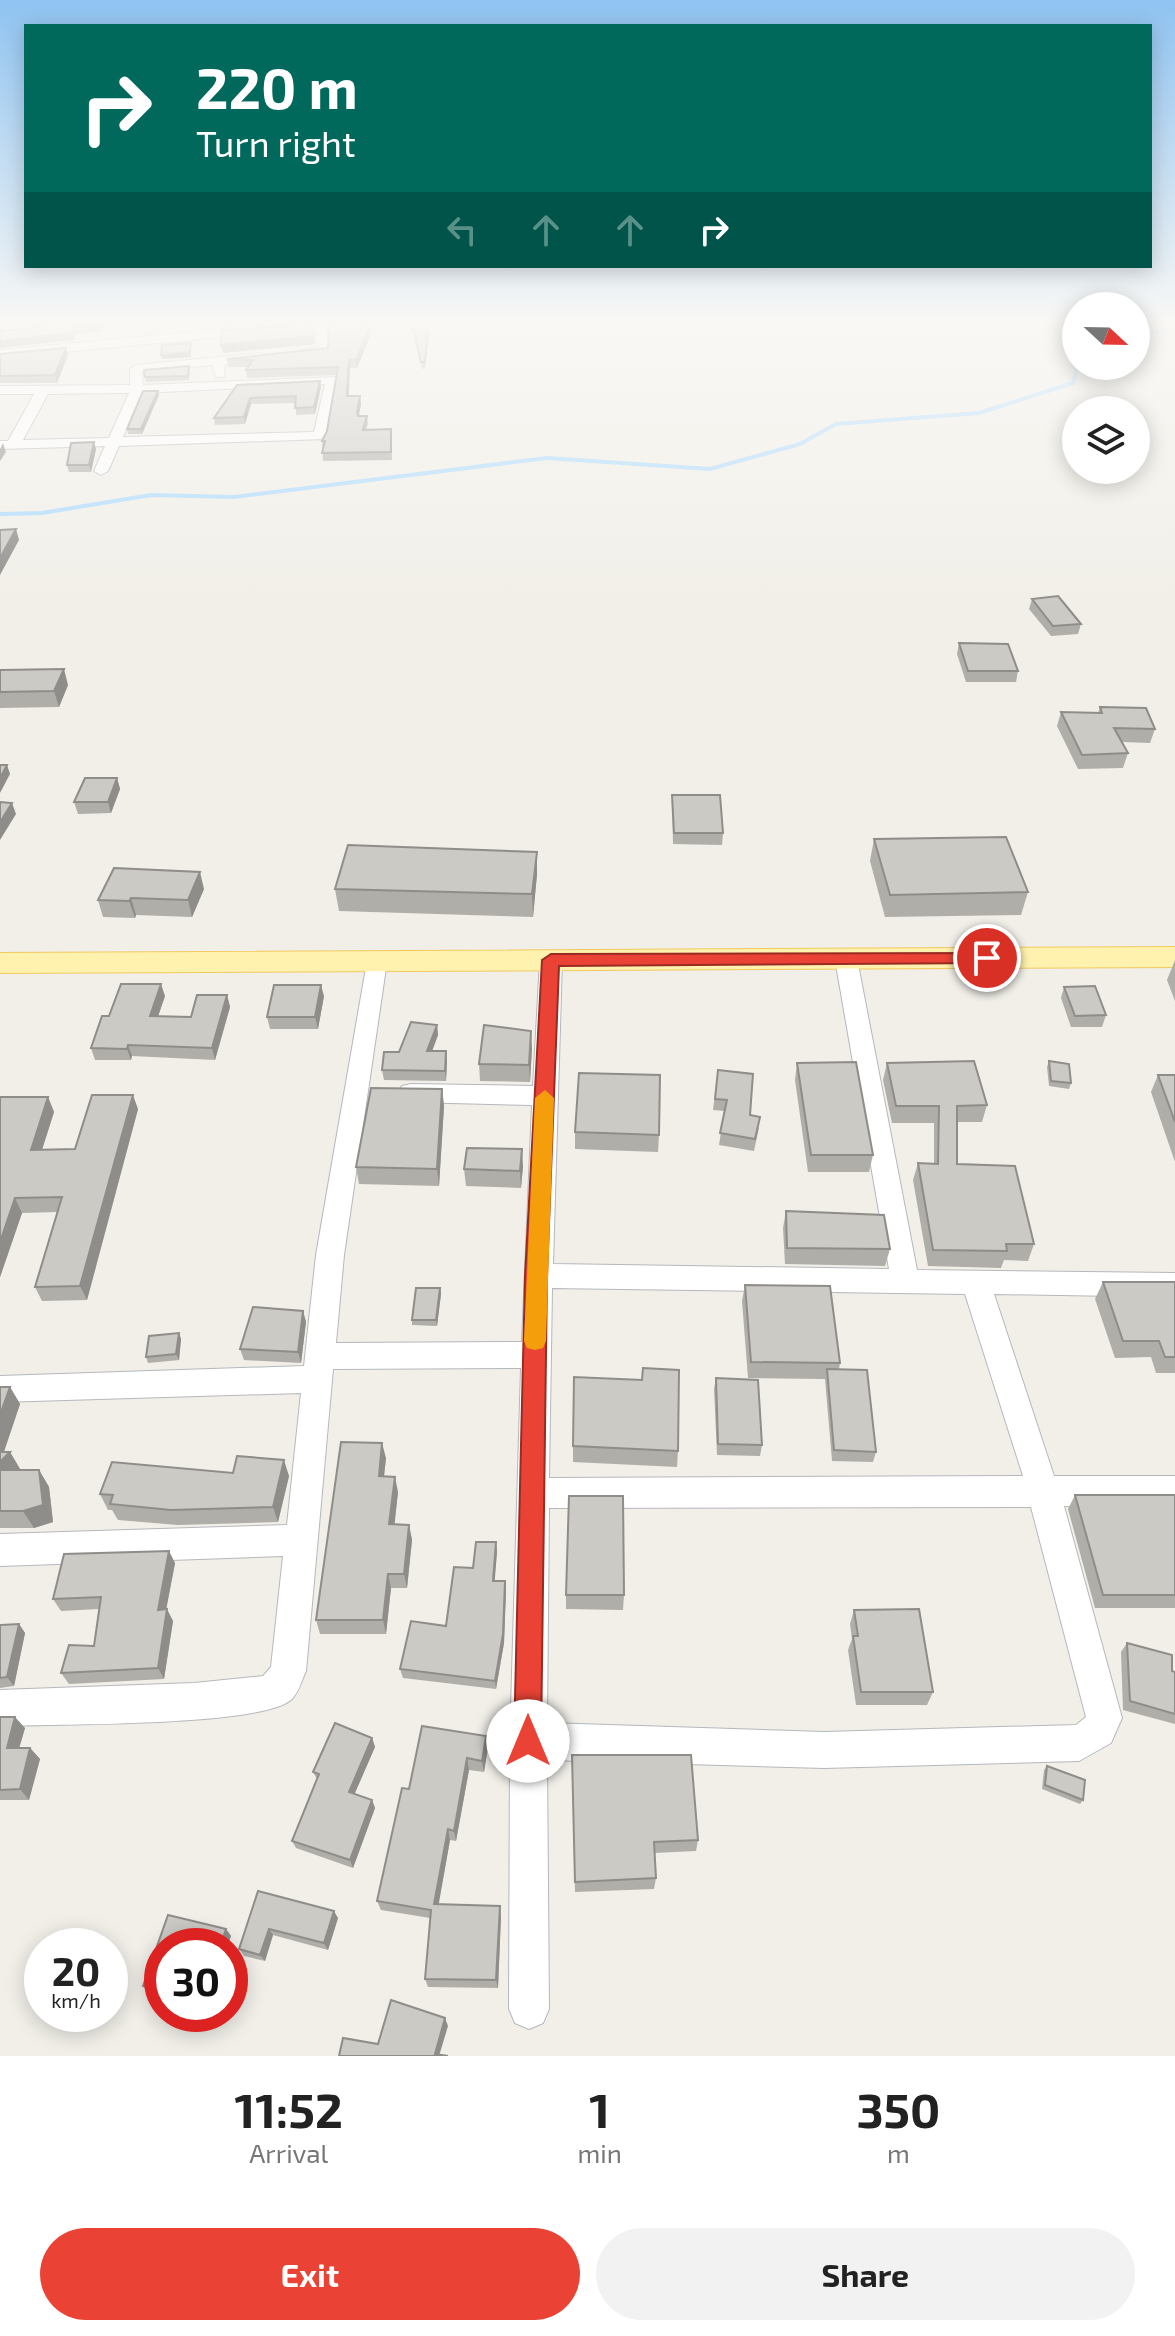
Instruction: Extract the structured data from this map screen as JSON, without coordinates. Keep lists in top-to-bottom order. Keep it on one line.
{"north":"right","page":{"turn":["220 m","Turn right"],"speed":"20 km/h","limit":"30","eta":["11:52","Arrival","1","min","350","m"],"buttons":["Exit","Share"]}}
